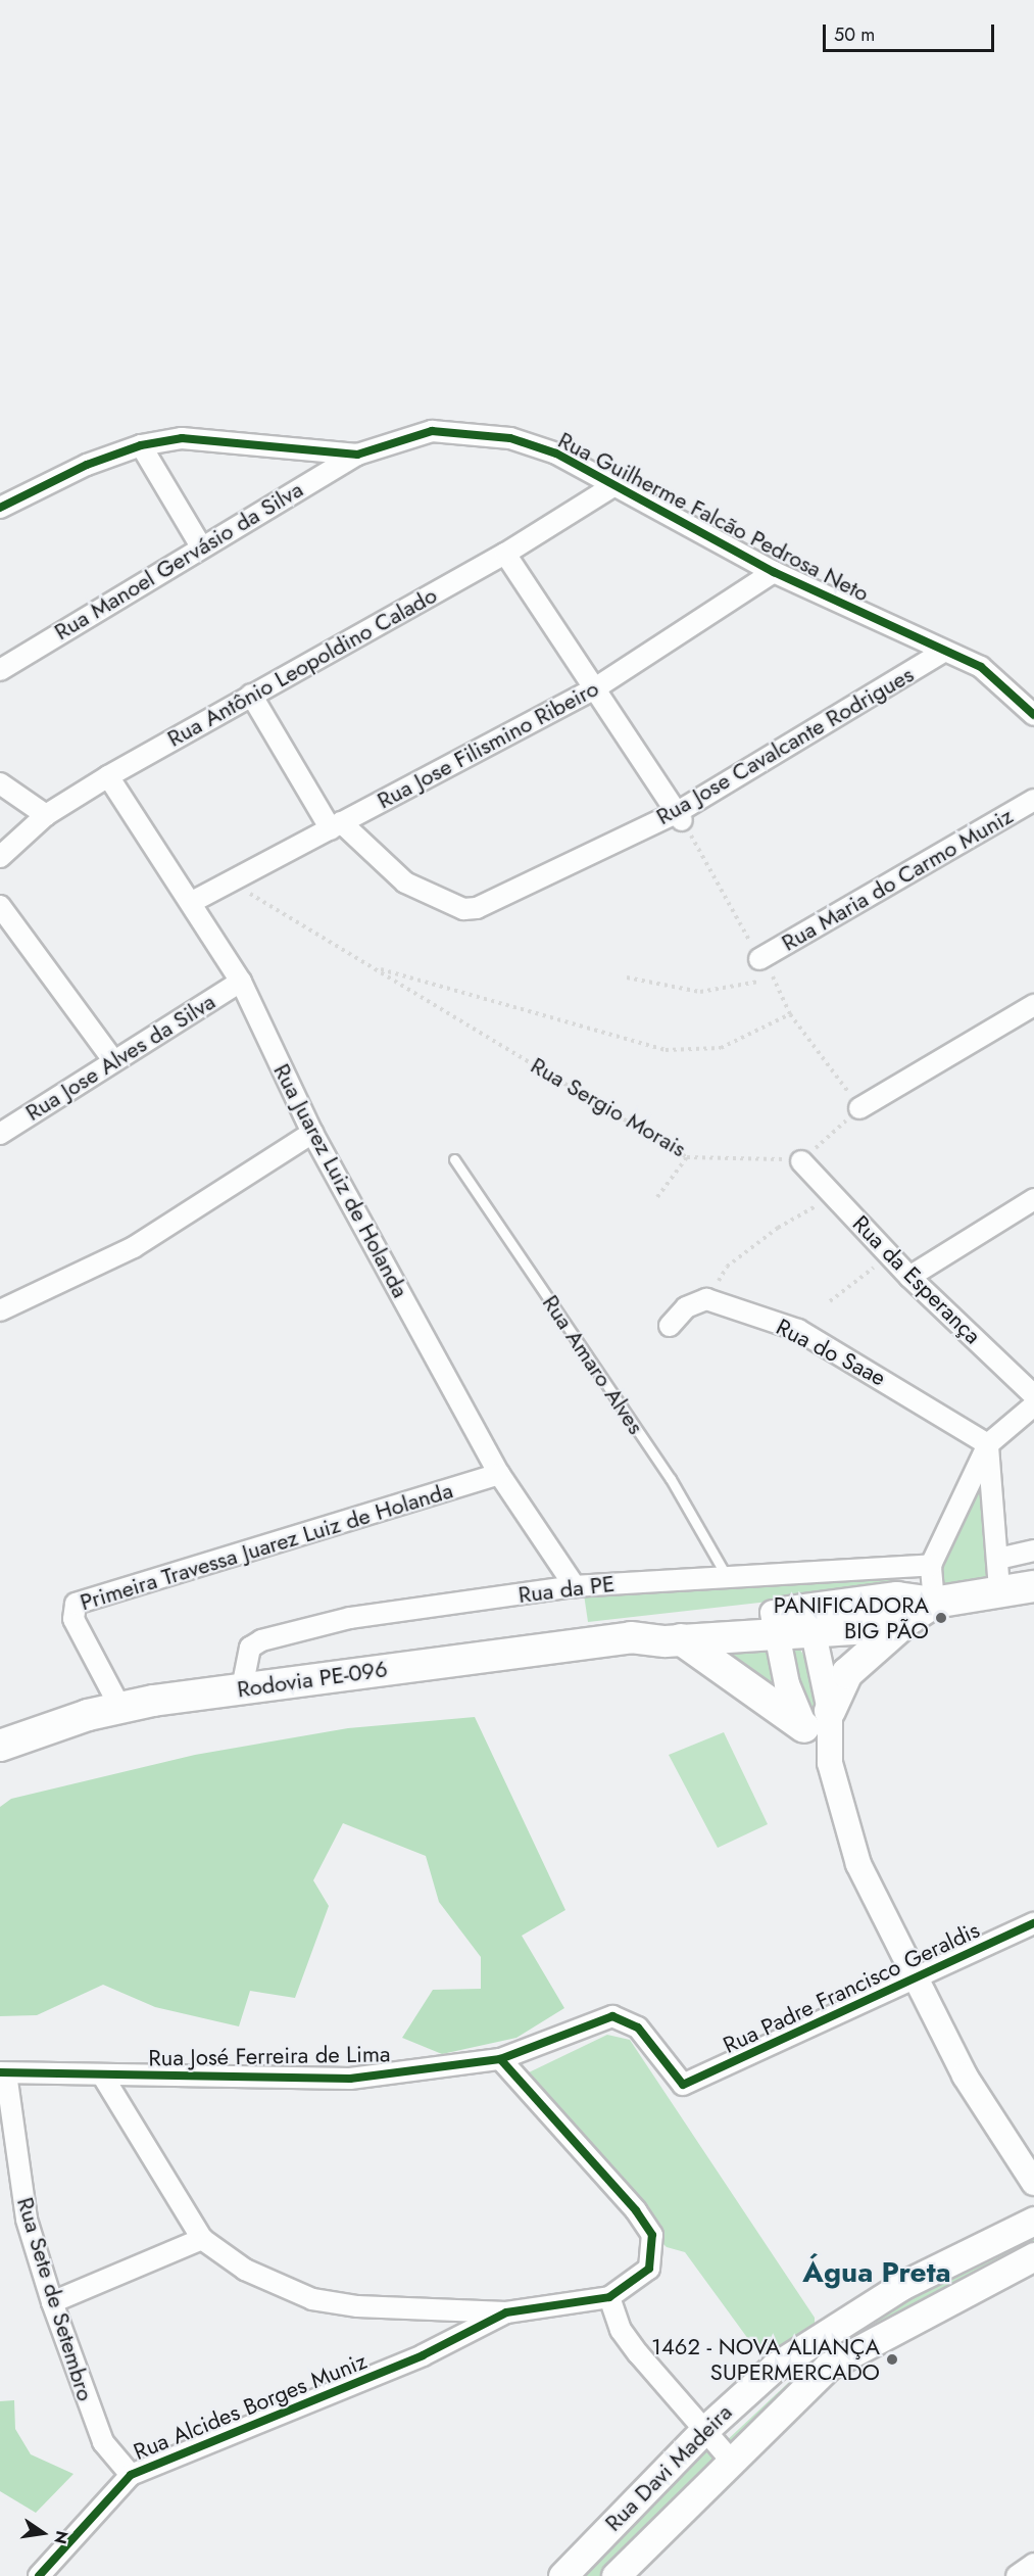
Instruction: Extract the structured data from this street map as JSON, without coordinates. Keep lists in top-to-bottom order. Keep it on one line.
{"streets":{"main road":["Rodovia PE-096","Rua Davi Madeira"],"street":["Rua Guilherme Falcão Pedrosa Neto","Rua Manoel Gervásio da Silva","Rua Antônio Leopoldino Calado","Rua Jose Filismino Ribeiro","Rua Jose Cavalcante Rodrigues","Rua Maria do Carmo Muniz","Rua Jose Alves da Silva","Rua Juarez Luiz de Holanda","Rua da Esperança","Rua do Saae","Primeira Travessa Juarez Luiz de Holanda","Rua da PE","Rua Padre Francisco Geraldis","Rua José Ferreira de Lima","Rua Sete de Setembro","Rua Alcides Borges Muniz"],"lane":["Rua Amaro Alves"],"path":["Rua Sergio Morais"]},"crossings":[["Rua Guilherme Falcão Pedrosa Neto","Rua Manoel Gervásio da Silva"],["Rua Guilherme Falcão Pedrosa Neto","Rua Antônio Leopoldino Calado"],["Rua Guilherme Falcão Pedrosa Neto","Rua Jose Filismino Ribeiro"],["Rua Guilherme Falcão Pedrosa Neto","Rua Jose Cavalcante Rodrigues"],["Rua Antônio Leopoldino Calado","Rua Jose Cavalcante Rodrigues"],["Rua Antônio Leopoldino Calado","Rua Juarez Luiz de Holanda"],["Rua Jose Filismino Ribeiro","Rua Jose Cavalcante Rodrigues"],["Rua Jose Filismino Ribeiro","Rua Sergio Morais"],["Rua Jose Filismino Ribeiro","Rua Juarez Luiz de Holanda"],["Rua Jose Alves da Silva","Rua Juarez Luiz de Holanda"],["Rua Sergio Morais","Rua da Esperança"],["Rua Juarez Luiz de Holanda","Primeira Travessa Juarez Luiz de Holanda"],["Rua Juarez Luiz de Holanda","Rua da PE"],["Rua Amaro Alves","Rua da PE"],["Primeira Travessa Juarez Luiz de Holanda","Rodovia PE-096"],["Rua da PE","Rodovia PE-096"],["Rua Padre Francisco Geraldis","Rua José Ferreira de Lima"],["Rua José Ferreira de Lima","Rua Sete de Setembro"],["Rua Sete de Setembro","Rua Alcides Borges Muniz"]],"districts":["Água Preta"],"places":["PANIFICADORA BIG PÃO","1462 - NOVA ALIANÇA SUPERMERCADO"],"scale_bar":"50 m","north":"right"}
